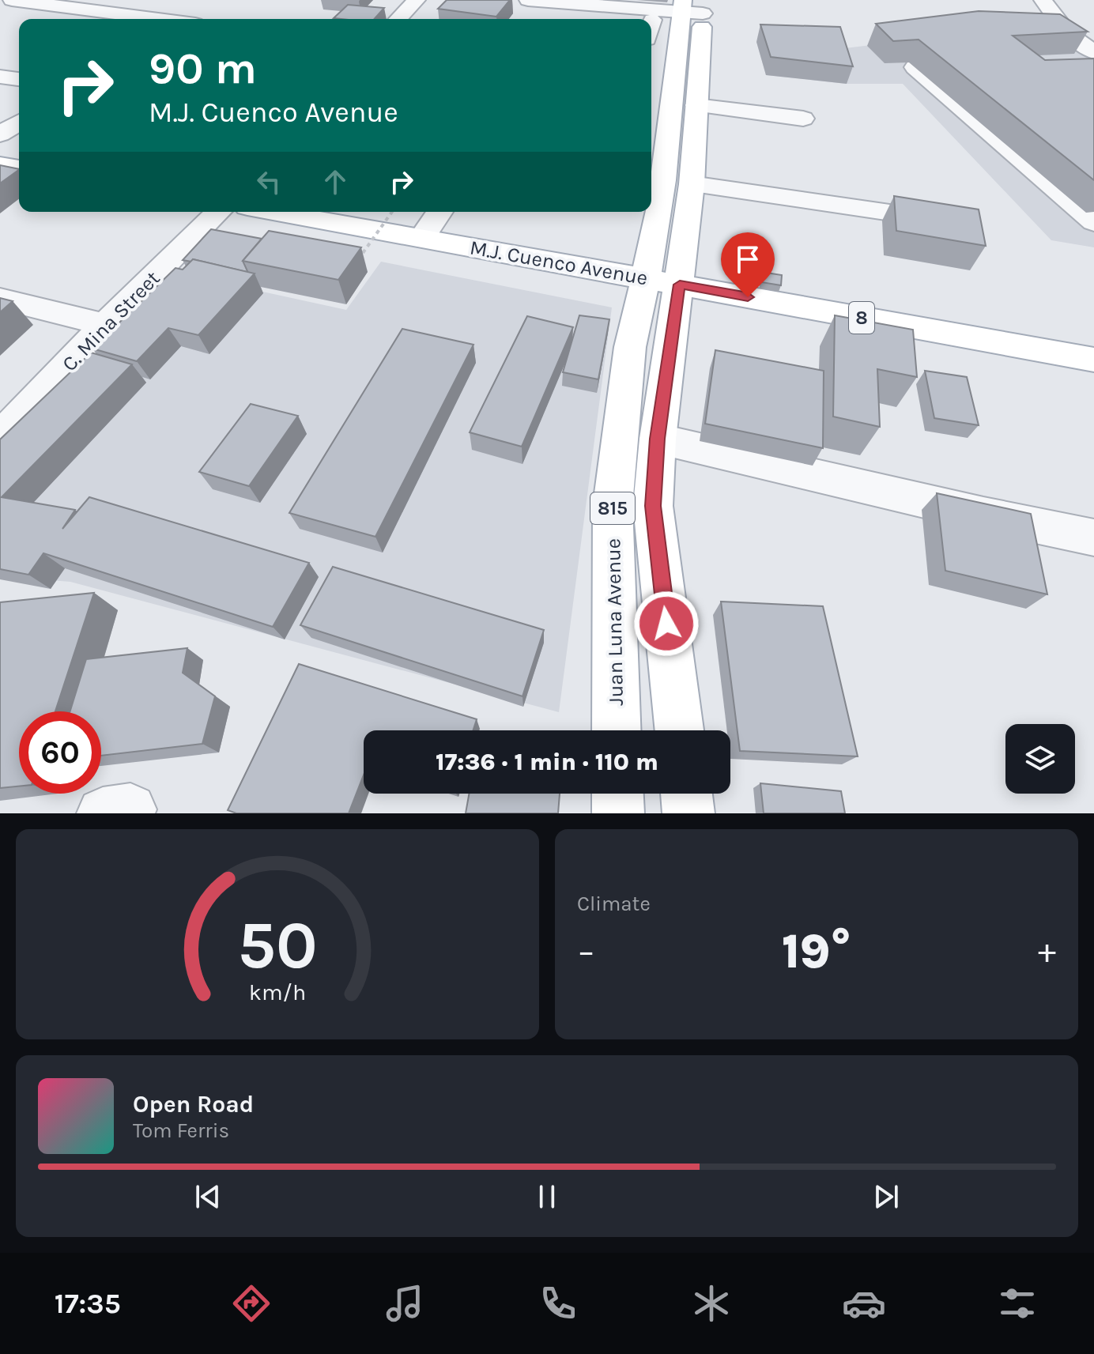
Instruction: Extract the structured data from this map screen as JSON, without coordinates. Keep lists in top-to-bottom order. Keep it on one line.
{"streets":{"main road":["M.J. Cuenco Avenue","8","815","Juan Luna Avenue"],"street":["C. Mina Street"]},"crossings":[["M.J. Cuenco Avenue","815"],["M.J. Cuenco Avenue","Juan Luna Avenue"],["815","Juan Luna Avenue"]],"page":{"turn":["90 m","M.J. Cuenco Avenue"],"limit":"60","trip":"17:36 · 1 min · 110 m","tile":"Climate","heat":["−","19°","+"],"song":["Open Road","Tom Ferris"],"tabs":"17:35","gauge":["50","km/h"]}}
